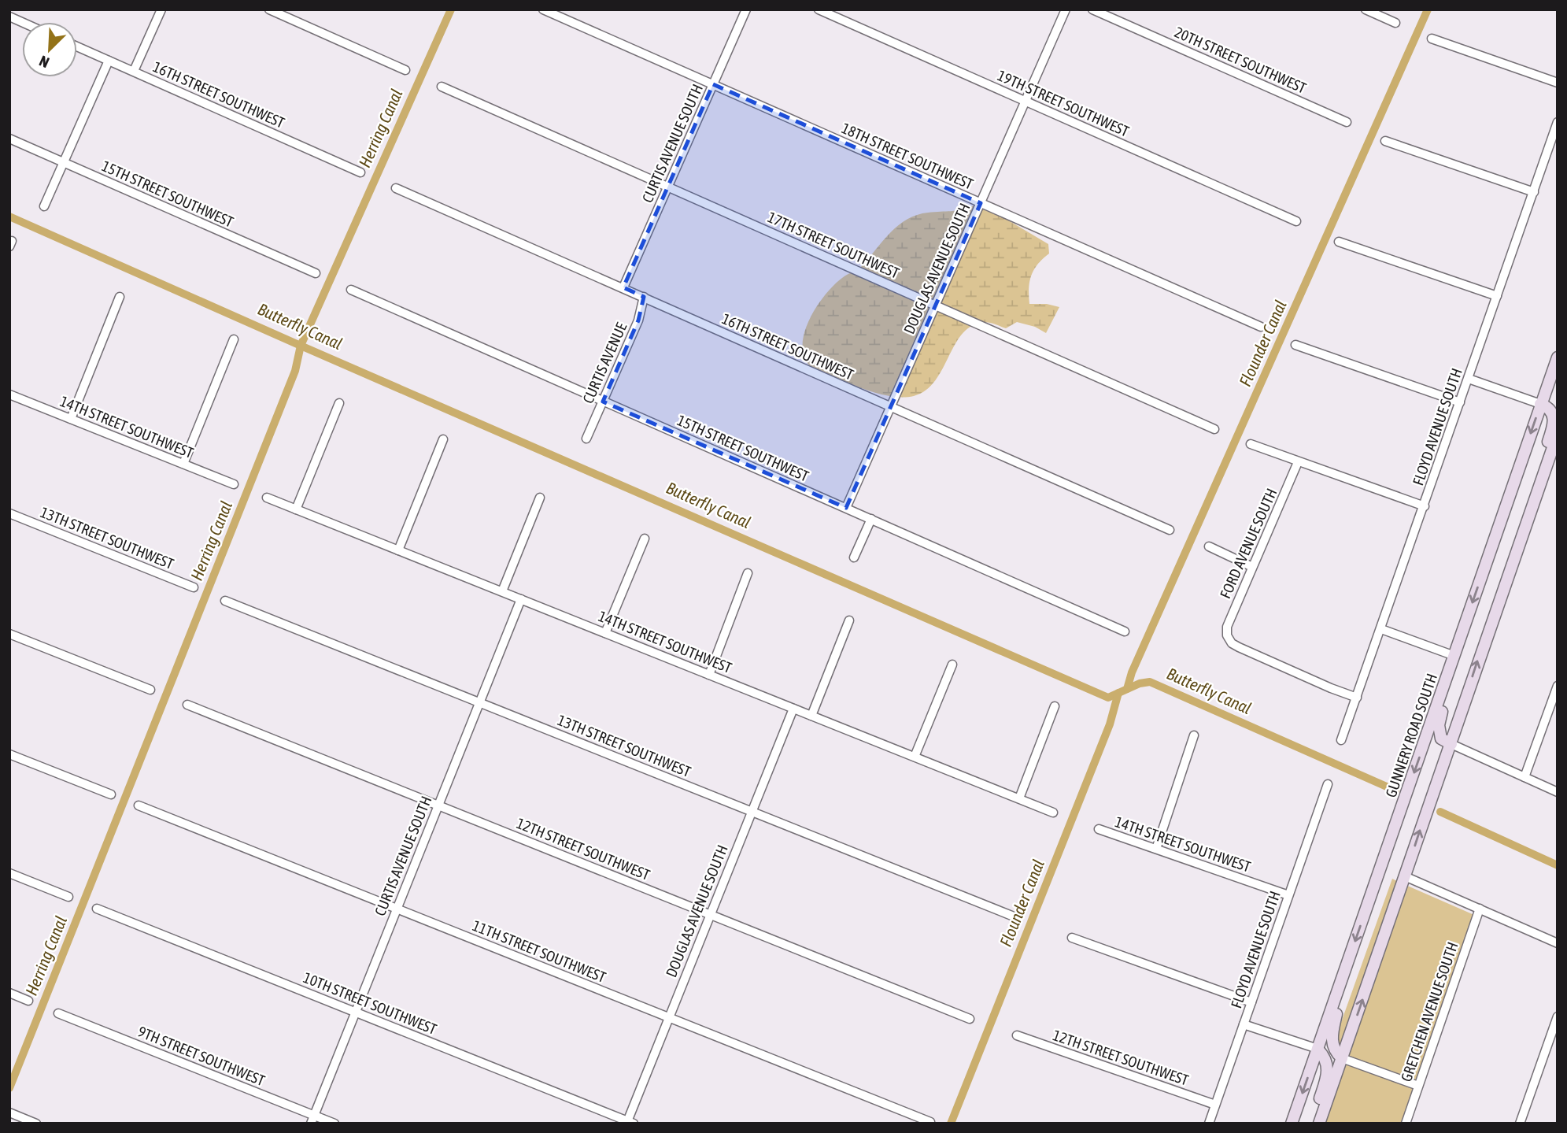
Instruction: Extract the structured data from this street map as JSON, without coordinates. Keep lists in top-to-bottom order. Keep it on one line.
{"streets":{"main road":["GUNNERY ROAD SOUTH"],"street":["20TH STREET SOUTHWEST","16TH STREET SOUTHWEST","19TH STREET SOUTHWEST","CURTIS AVENUE SOUTH","18TH STREET SOUTHWEST","15TH STREET SOUTHWEST","17TH STREET SOUTHWEST","DOUGLAS AVENUE SOUTH","CURTIS AVENUE","14TH STREET SOUTHWEST","FLOYD AVENUE SOUTH","13TH STREET SOUTHWEST","FORD AVENUE SOUTH","12TH STREET SOUTHWEST","11TH STREET SOUTHWEST","10TH STREET SOUTHWEST","GRETCHEN AVENUE SOUTH","9TH STREET SOUTHWEST"]},"crossings":[["16TH STREET SOUTHWEST","CURTIS AVENUE SOUTH"],["16TH STREET SOUTHWEST","DOUGLAS AVENUE SOUTH"],["16TH STREET SOUTHWEST","CURTIS AVENUE"],["19TH STREET SOUTHWEST","DOUGLAS AVENUE SOUTH"],["CURTIS AVENUE SOUTH","18TH STREET SOUTHWEST"],["CURTIS AVENUE SOUTH","17TH STREET SOUTHWEST"],["CURTIS AVENUE SOUTH","14TH STREET SOUTHWEST"],["CURTIS AVENUE SOUTH","13TH STREET SOUTHWEST"],["CURTIS AVENUE SOUTH","12TH STREET SOUTHWEST"],["CURTIS AVENUE SOUTH","11TH STREET SOUTHWEST"],["CURTIS AVENUE SOUTH","10TH STREET SOUTHWEST"],["CURTIS AVENUE SOUTH","9TH STREET SOUTHWEST"],["18TH STREET SOUTHWEST","DOUGLAS AVENUE SOUTH"],["15TH STREET SOUTHWEST","DOUGLAS AVENUE SOUTH"],["15TH STREET SOUTHWEST","CURTIS AVENUE"],["17TH STREET SOUTHWEST","DOUGLAS AVENUE SOUTH"],["DOUGLAS AVENUE SOUTH","14TH STREET SOUTHWEST"],["DOUGLAS AVENUE SOUTH","13TH STREET SOUTHWEST"],["DOUGLAS AVENUE SOUTH","12TH STREET SOUTHWEST"],["DOUGLAS AVENUE SOUTH","11TH STREET SOUTHWEST"],["DOUGLAS AVENUE SOUTH","10TH STREET SOUTHWEST"],["14TH STREET SOUTHWEST","FLOYD AVENUE SOUTH"],["FLOYD AVENUE SOUTH","FORD AVENUE SOUTH"],["FLOYD AVENUE SOUTH","12TH STREET SOUTHWEST"]],"water":["Herring Canal","Butterfly Canal","Flounder Canal"],"north":"bottom left"}
